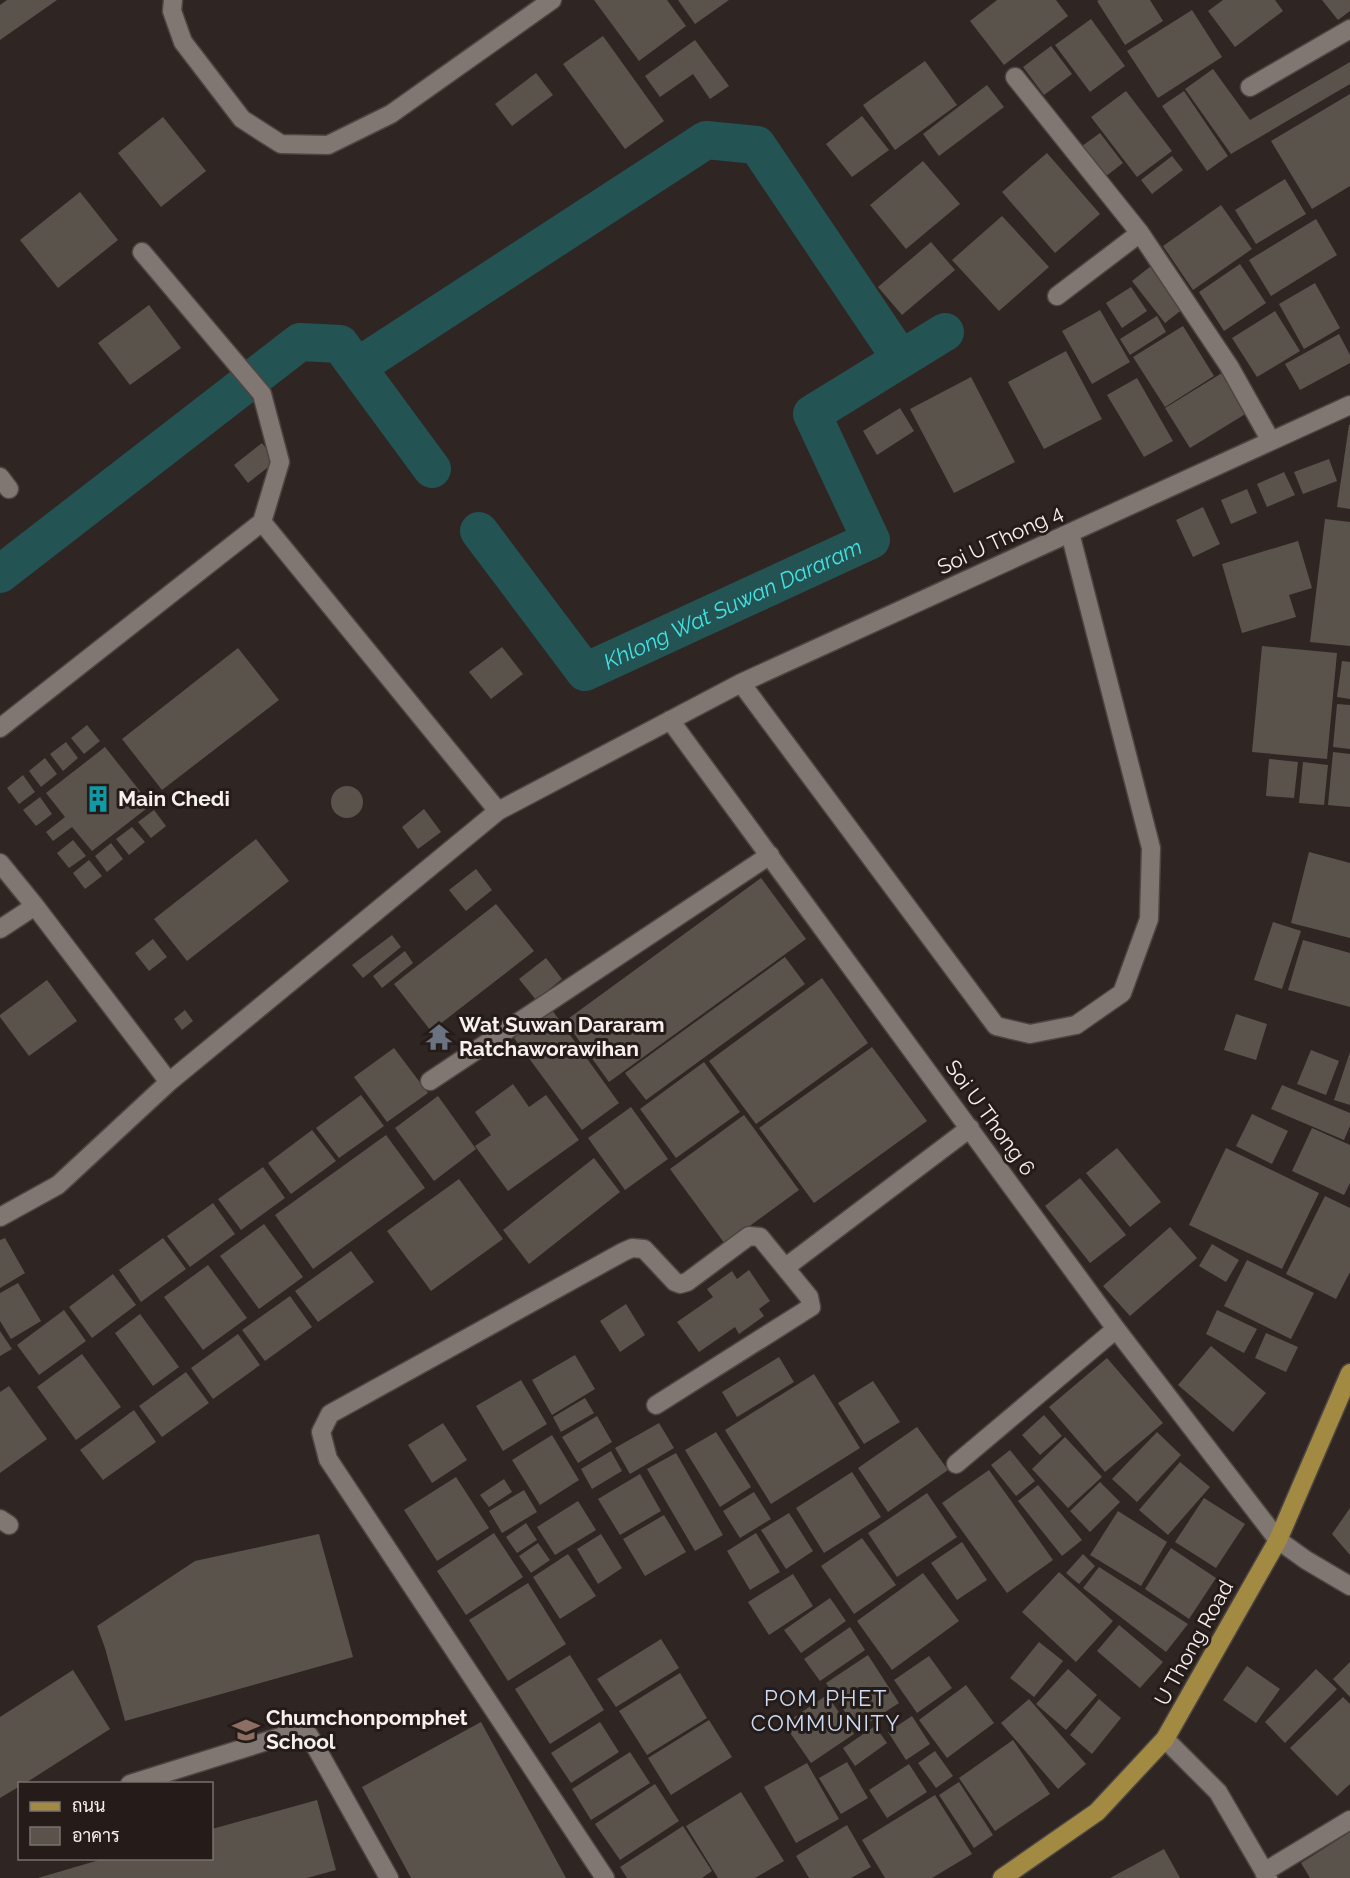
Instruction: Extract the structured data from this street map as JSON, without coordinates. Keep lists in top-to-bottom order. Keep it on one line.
{"streets":{"main road":["U Thong Road"],"street":["Soi U Thong 4","Soi U Thong 6"]},"crossings":[["Soi U Thong 4","Soi U Thong 6"],["Soi U Thong 6","U Thong Road"]],"districts":["POM PHET COMMUNITY"],"water":["Khlong Wat Suwan Dararam"],"places":{"building":["Main Chedi"],"temple":["Wat Suwan Dararam Ratchaworawihan"],"school or university":["Chumchonpomphet School"]},"legend":["ถนน","อาคาร"]}
